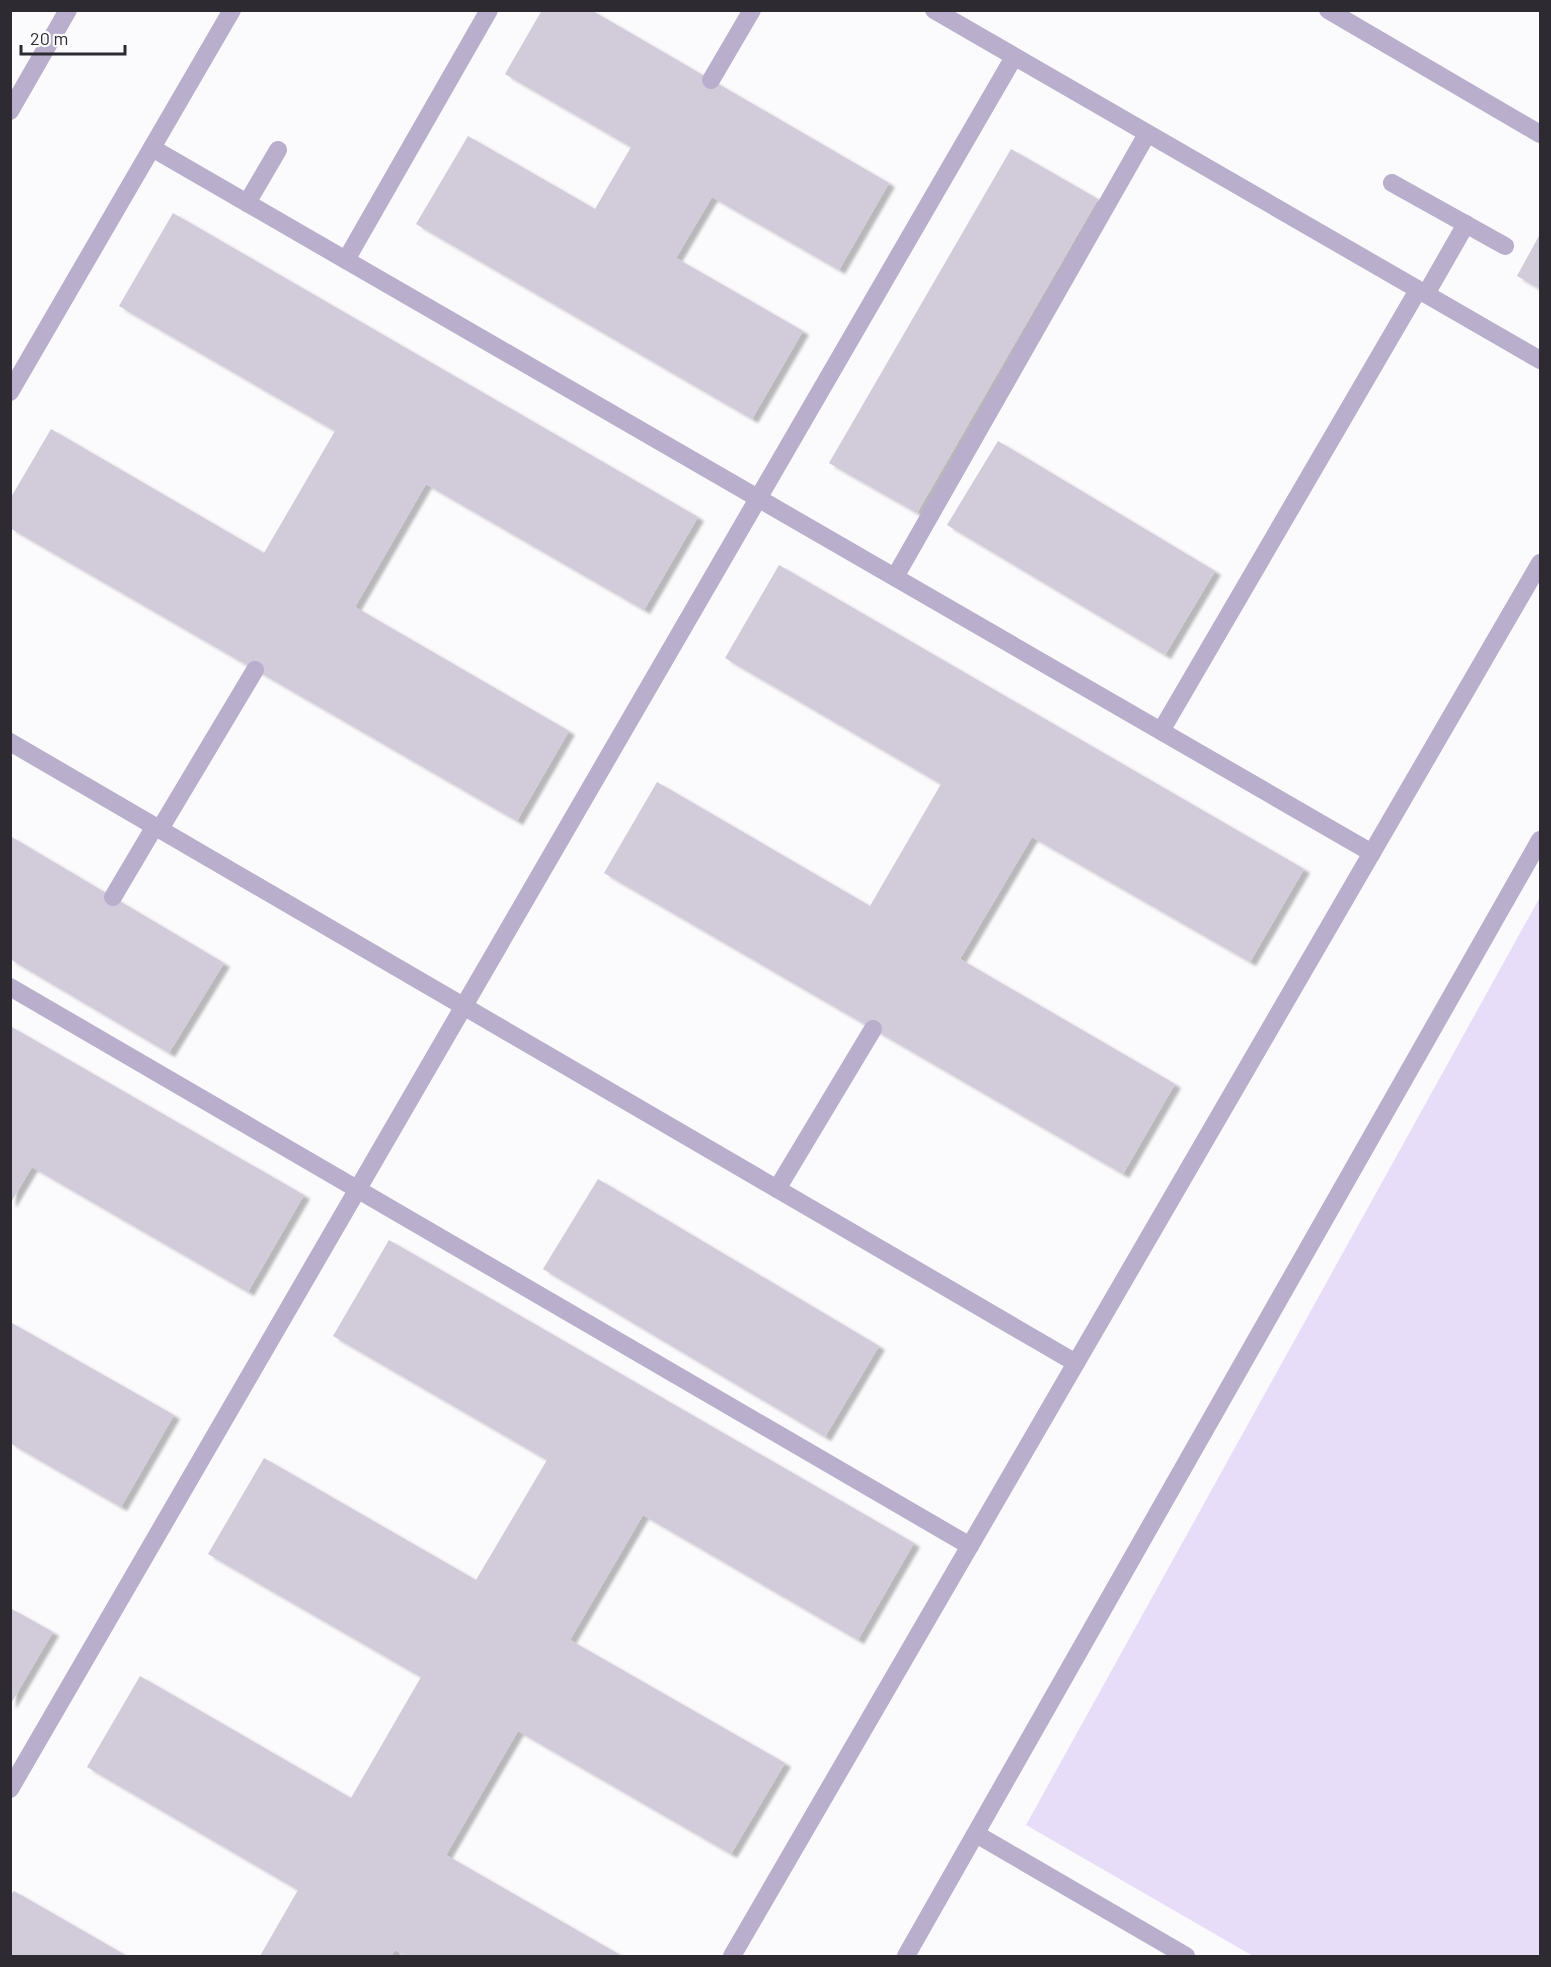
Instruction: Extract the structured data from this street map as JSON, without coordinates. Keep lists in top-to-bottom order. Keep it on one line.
{"scale_bar":"20 m"}
